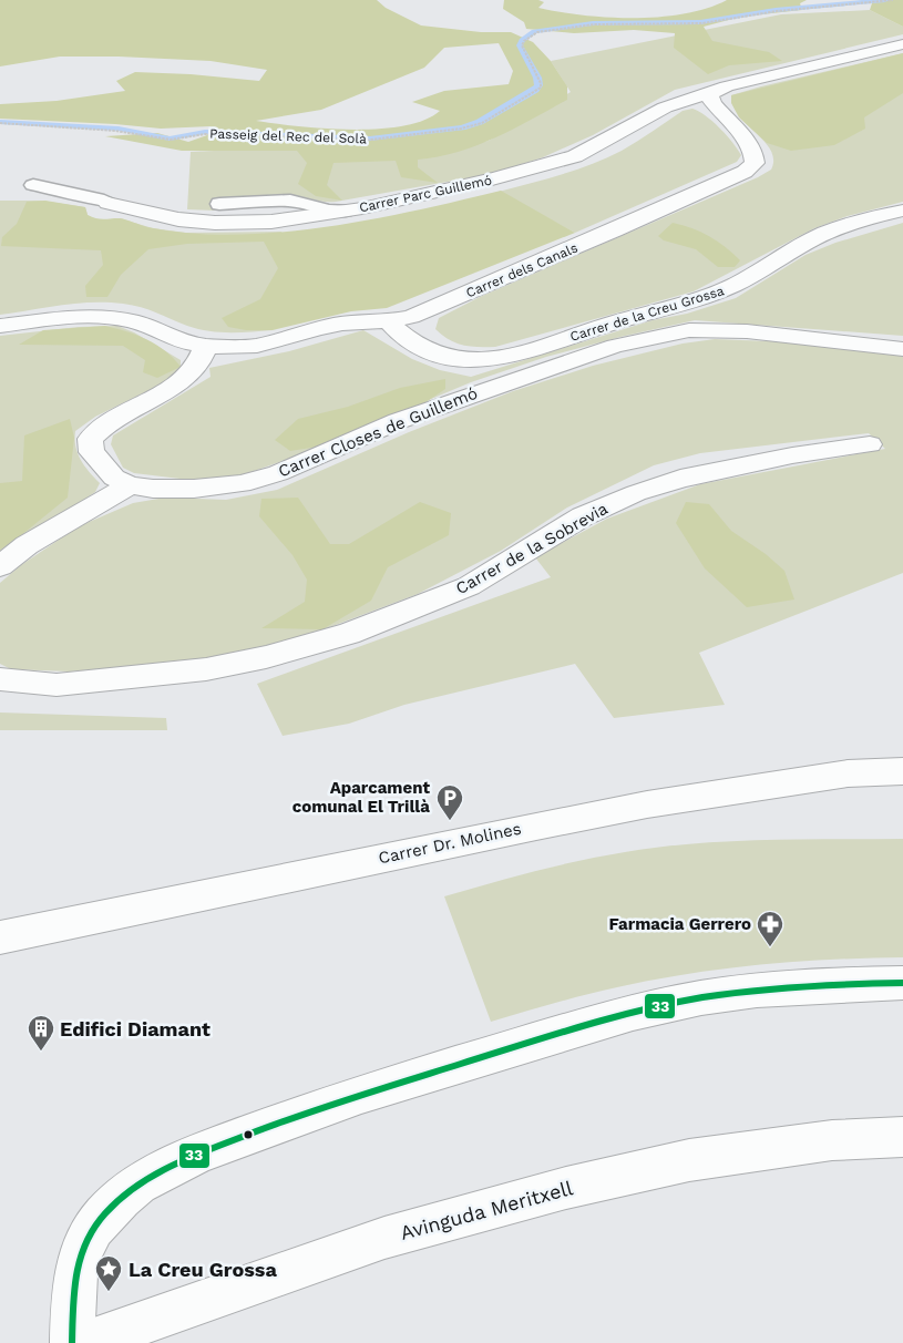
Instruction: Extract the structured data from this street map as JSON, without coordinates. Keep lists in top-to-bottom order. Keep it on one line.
{"streets":{"street":["Carrer Parc Guillemó","Carrer dels Canals","Carrer de la Creu Grossa","Carrer Closes de Guillemó","Carrer de la Sobrevia","Carrer Dr. Molines","Avinguda Meritxell"],"path":["Passeig del Rec del Solà"]},"crossings":[["Carrer Parc Guillemó","Carrer dels Canals"],["Carrer dels Canals","Carrer de la Creu Grossa"],["Carrer dels Canals","Carrer Closes de Guillemó"]],"places":{"parking":["Aparcament comunal El Trillà"],"pharmacy":["Farmacia Gerrero"],"building":["Edifici Diamant"],"place":["La Creu Grossa"]},"lines":["transit line 33"]}
